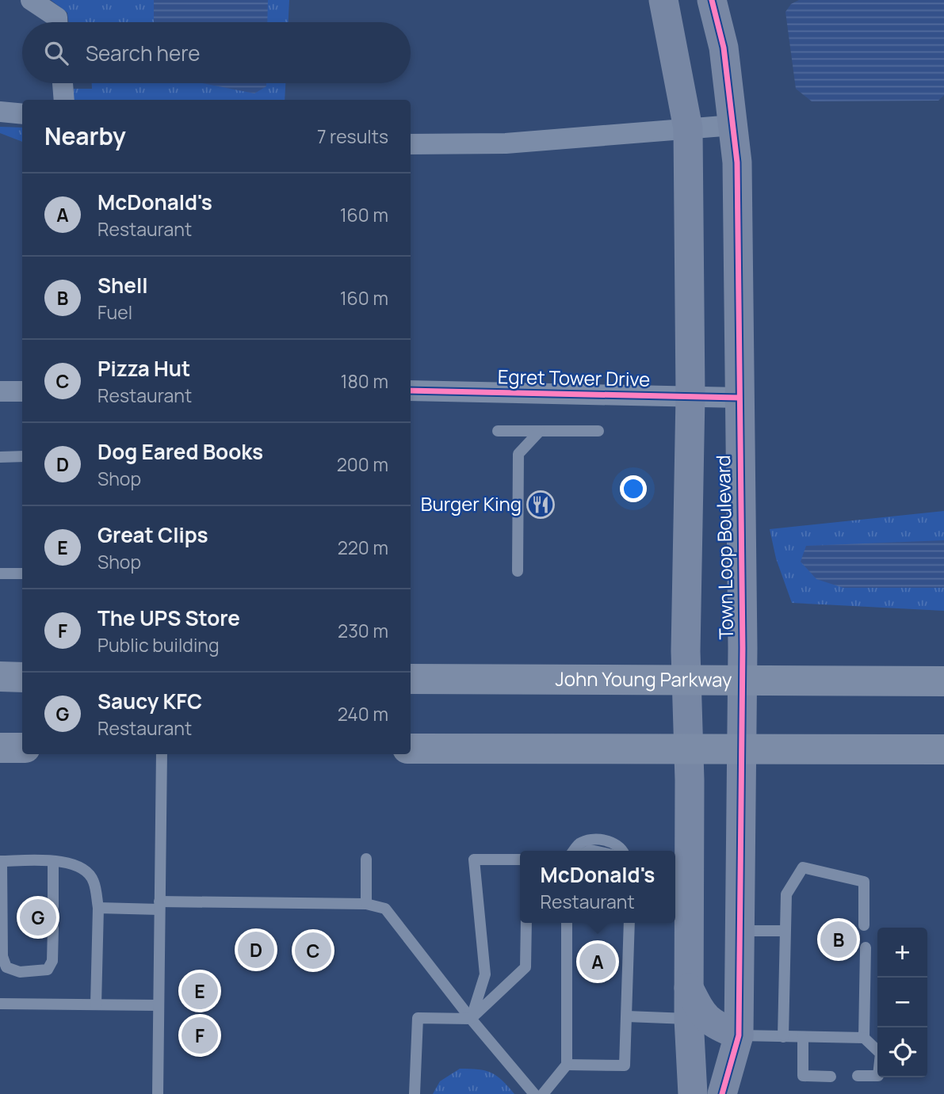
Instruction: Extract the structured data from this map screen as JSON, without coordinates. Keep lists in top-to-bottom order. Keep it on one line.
{"streets":{"highway":["John Young Parkway"],"street":["Egret Tower Drive","Town Loop Boulevard"]},"crossings":[["Egret Tower Drive","Town Loop Boulevard"],["Town Loop Boulevard","John Young Parkway"]],"places":{"restaurant":["Burger King"]},"page":{"search":"Search here","heading":["Nearby","7 results"],"list":[{"mark":"A","name":"McDonald's","note":"Restaurant","value":"160 m"},{"mark":"B","name":"Shell","note":"Fuel","value":"160 m"},{"mark":"C","name":"Pizza Hut","note":"Restaurant","value":"180 m"},{"mark":"D","name":"Dog Eared Books","note":"Shop","value":"200 m"},{"mark":"E","name":"Great Clips","note":"Shop","value":"220 m"},{"mark":"F","name":"The UPS Store","note":"Public building","value":"230 m"},{"mark":"G","name":"Saucy KFC","note":"Restaurant","value":"240 m"}],"popup":["McDonald's","Restaurant"],"pins":["G","B","D","C","A","E","F"],"map_buttons":["+","−"]}}
